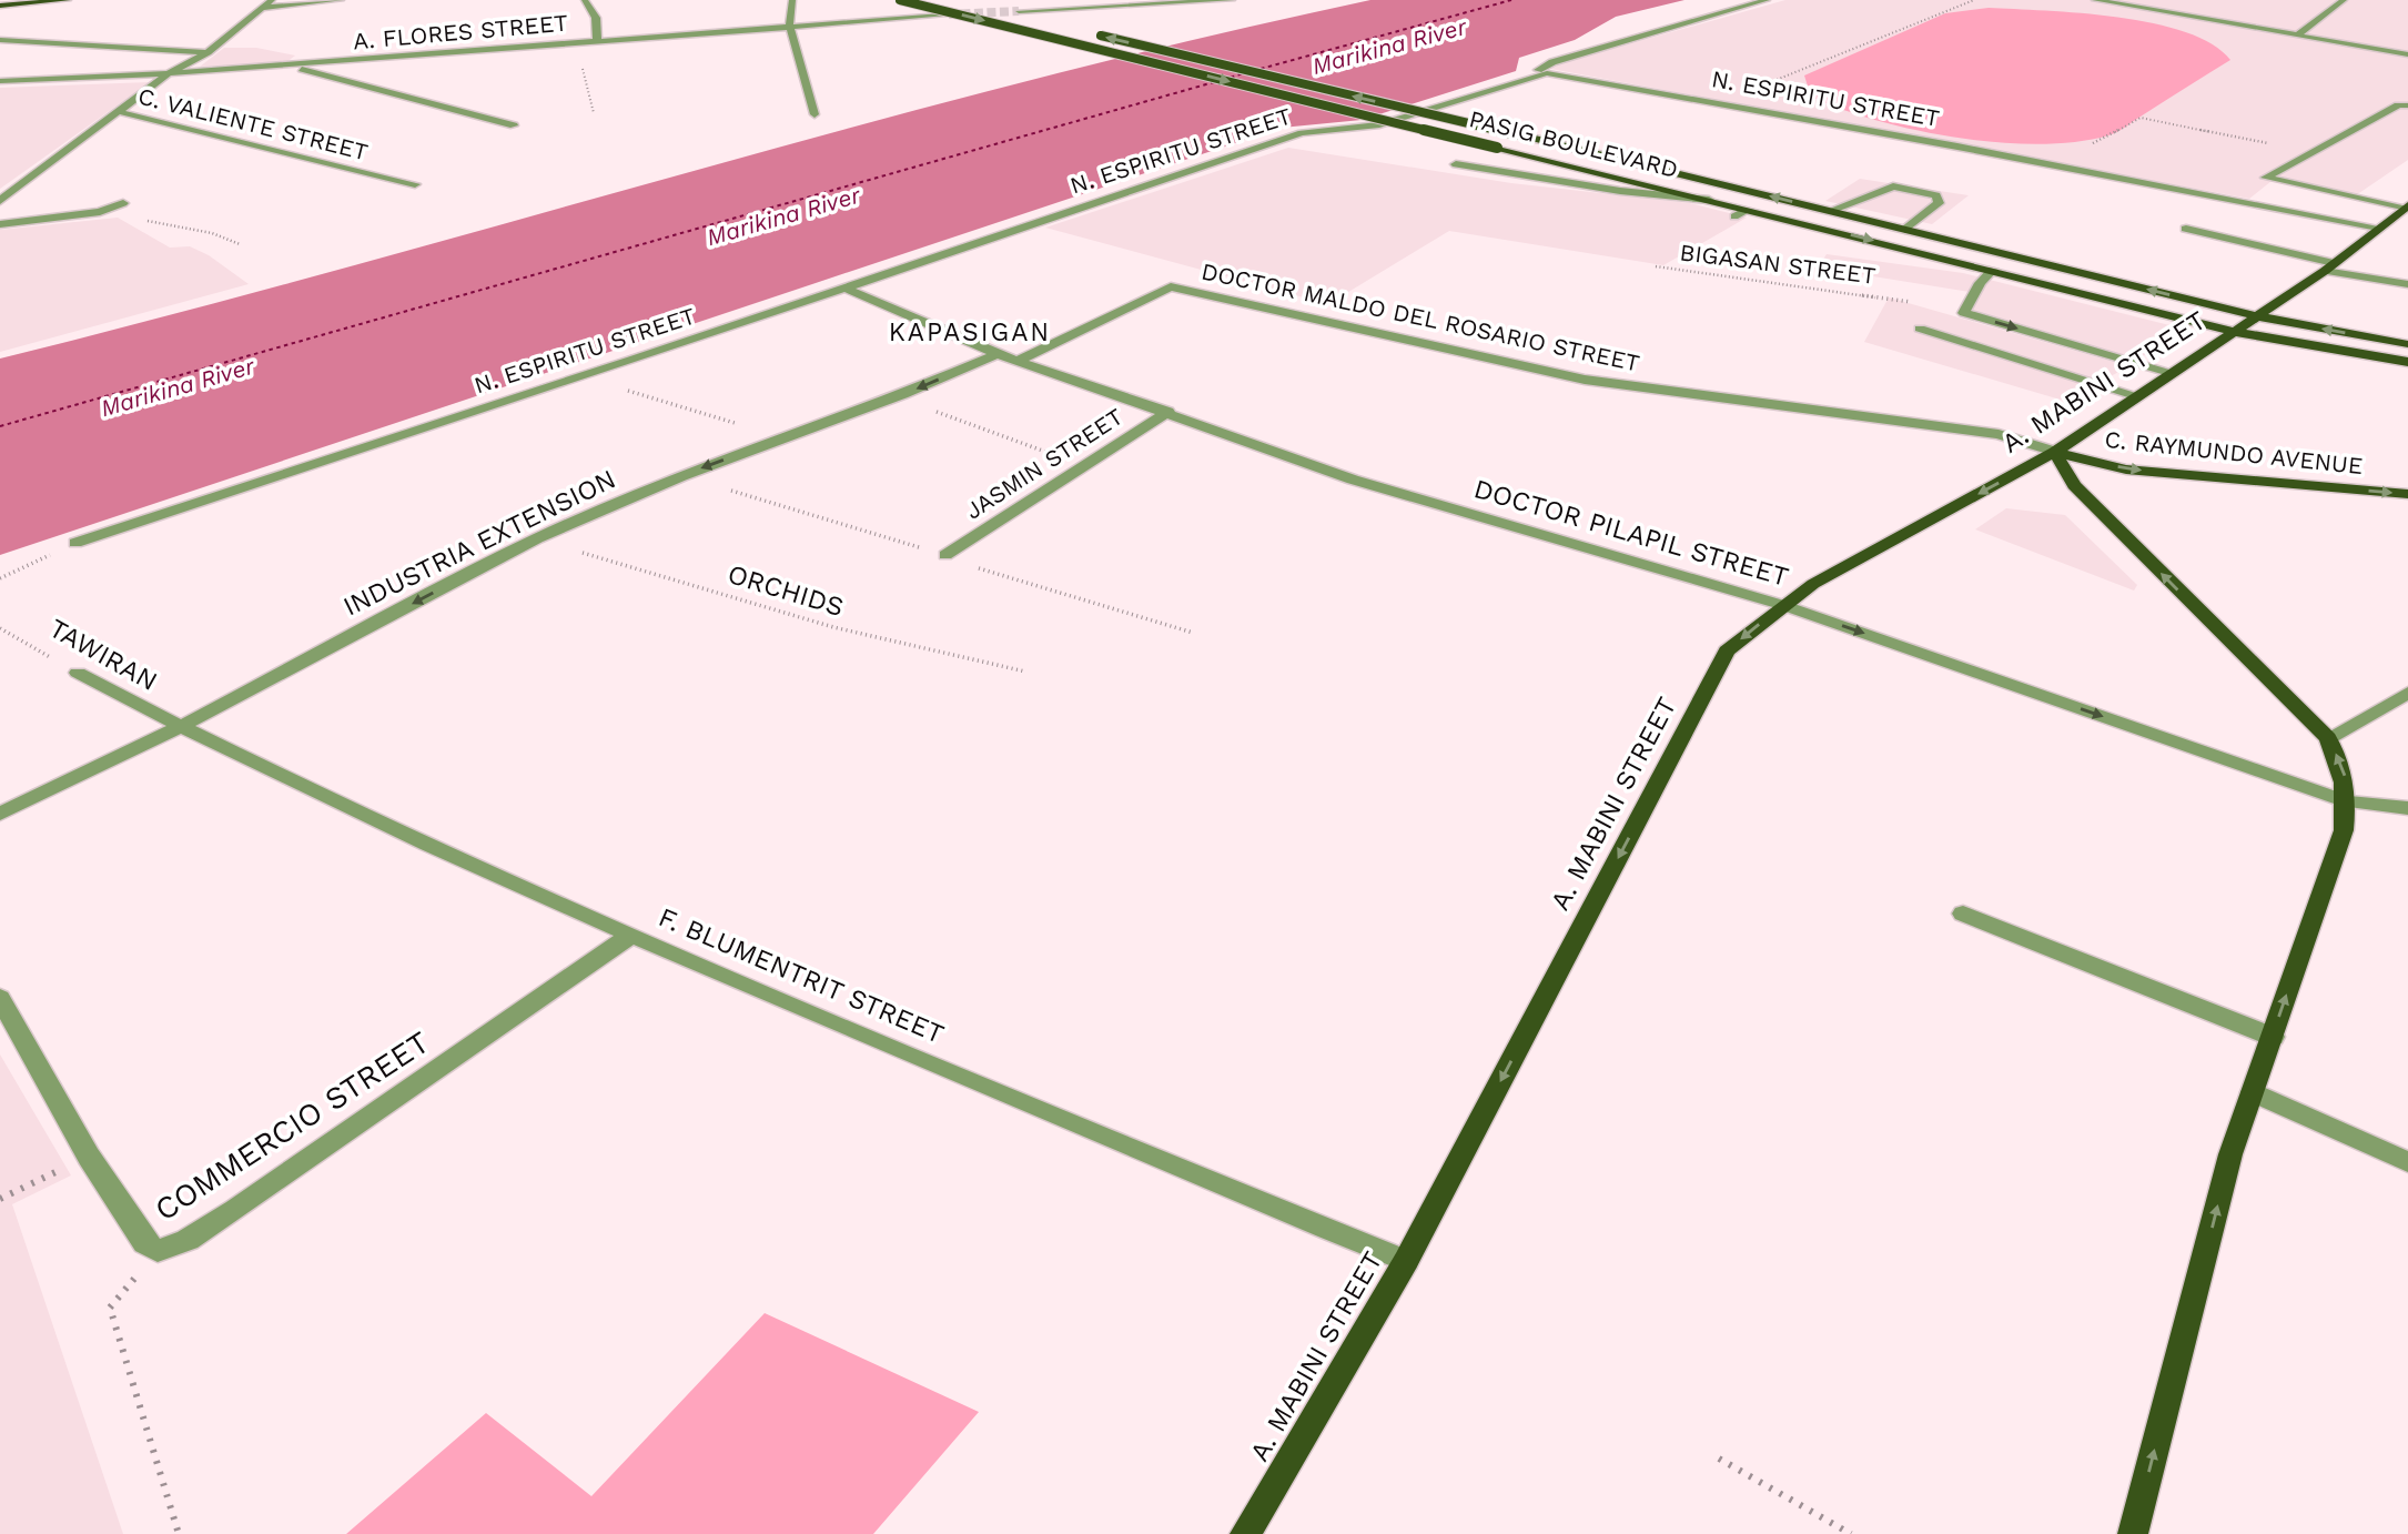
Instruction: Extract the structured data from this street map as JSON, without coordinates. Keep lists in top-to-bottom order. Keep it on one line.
{"streets":{"main road":["PASIG BOULEVARD","A. MABINI STREET","C. RAYMUNDO AVENUE"],"street":["A. FLORES STREET","N. ESPIRITU STREET","C. VALIENTE STREET","DOCTOR MALDO DEL ROSARIO STREET","JASMIN STREET","DOCTOR PILAPIL STREET","INDUSTRIA EXTENSION","TAWIRAN","F. BLUMENTRIT STREET","COMMERCIO STREET"],"path":["BIGASAN STREET","ORCHIDS"]},"crossings":[["N. ESPIRITU STREET","A. MABINI STREET"],["N. ESPIRITU STREET","DOCTOR PILAPIL STREET"],["PASIG BOULEVARD","A. MABINI STREET"],["DOCTOR MALDO DEL ROSARIO STREET","A. MABINI STREET"],["DOCTOR MALDO DEL ROSARIO STREET","C. RAYMUNDO AVENUE"],["DOCTOR MALDO DEL ROSARIO STREET","DOCTOR PILAPIL STREET"],["A. MABINI STREET","C. RAYMUNDO AVENUE"],["A. MABINI STREET","DOCTOR PILAPIL STREET"],["A. MABINI STREET","F. BLUMENTRIT STREET"],["JASMIN STREET","DOCTOR PILAPIL STREET"],["DOCTOR PILAPIL STREET","INDUSTRIA EXTENSION"],["INDUSTRIA EXTENSION","ORCHIDS"],["INDUSTRIA EXTENSION","TAWIRAN"],["INDUSTRIA EXTENSION","F. BLUMENTRIT STREET"],["TAWIRAN","F. BLUMENTRIT STREET"],["F. BLUMENTRIT STREET","COMMERCIO STREET"]],"one_way":["A. MABINI STREET","C. RAYMUNDO AVENUE","DOCTOR PILAPIL STREET","INDUSTRIA EXTENSION"],"districts":["KAPASIGAN"],"water":["Marikina River"]}
